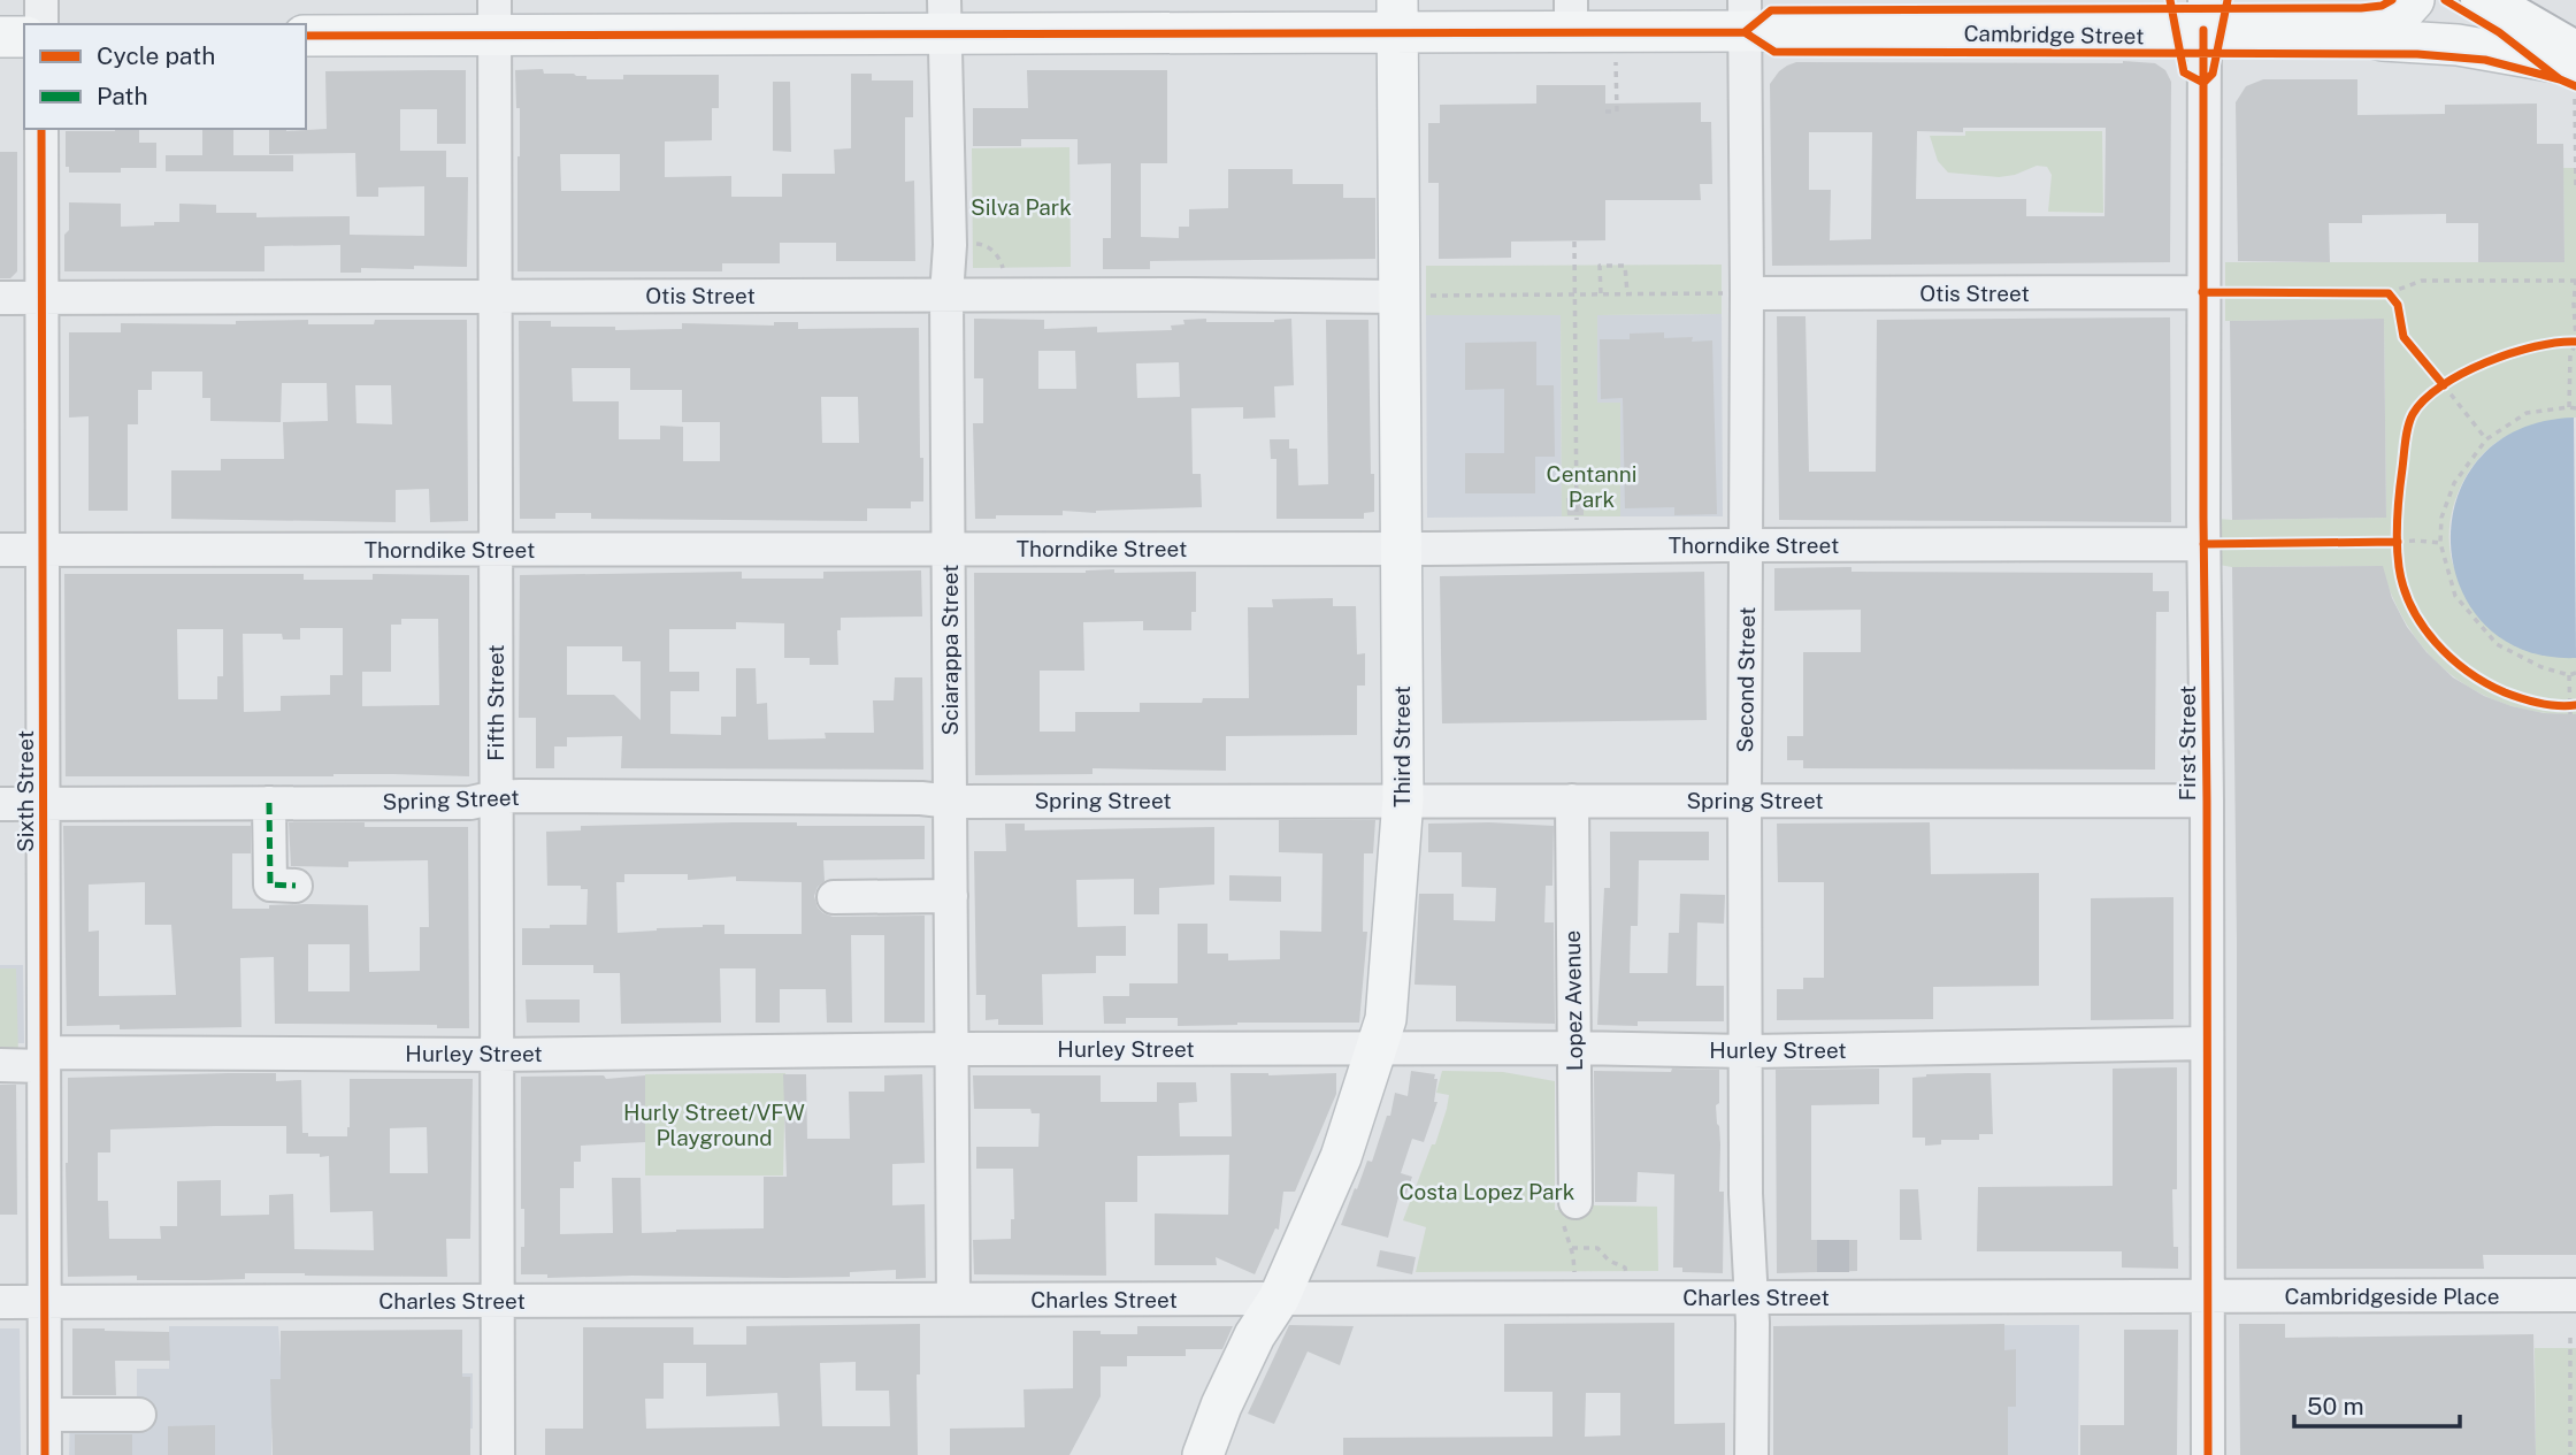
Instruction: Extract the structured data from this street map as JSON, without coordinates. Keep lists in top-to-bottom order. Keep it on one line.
{"streets":{"main road":["Cambridge Street","Third Street"],"street":["Otis Street","Thorndike Street","Sciarappa Street","Second Street","Fifth Street","First Street","Sixth Street","Spring Street","Lopez Avenue","Hurley Street","Cambridgeside Place","Charles Street"]},"crossings":[["Cambridge Street","Sciarappa Street"],["Cambridge Street","Second Street"],["Cambridge Street","Fifth Street"],["Cambridge Street","First Street"],["Cambridge Street","Third Street"],["Otis Street","Sciarappa Street"],["Otis Street","Second Street"],["Otis Street","Fifth Street"],["Otis Street","First Street"],["Otis Street","Third Street"],["Otis Street","Sixth Street"],["Thorndike Street","Sciarappa Street"],["Thorndike Street","Second Street"],["Thorndike Street","Fifth Street"],["Thorndike Street","First Street"],["Thorndike Street","Third Street"],["Thorndike Street","Sixth Street"],["Sciarappa Street","Spring Street"],["Sciarappa Street","Hurley Street"],["Sciarappa Street","Charles Street"],["Second Street","Spring Street"],["Second Street","Hurley Street"],["Second Street","Charles Street"],["Fifth Street","Spring Street"],["Fifth Street","Hurley Street"],["Fifth Street","Charles Street"],["First Street","Spring Street"],["First Street","Hurley Street"],["First Street","Cambridgeside Place"],["First Street","Charles Street"],["Third Street","Spring Street"],["Third Street","Hurley Street"],["Third Street","Charles Street"],["Sixth Street","Spring Street"],["Sixth Street","Hurley Street"],["Sixth Street","Charles Street"],["Spring Street","Lopez Avenue"],["Lopez Avenue","Hurley Street"],["Cambridgeside Place","Charles Street"]],"parks":["Silva Park","Centanni Park","Hurly Street/VFW Playground","Costa Lopez Park"],"legend":["Cycle path","Path"],"scale_bar":"50 m"}
